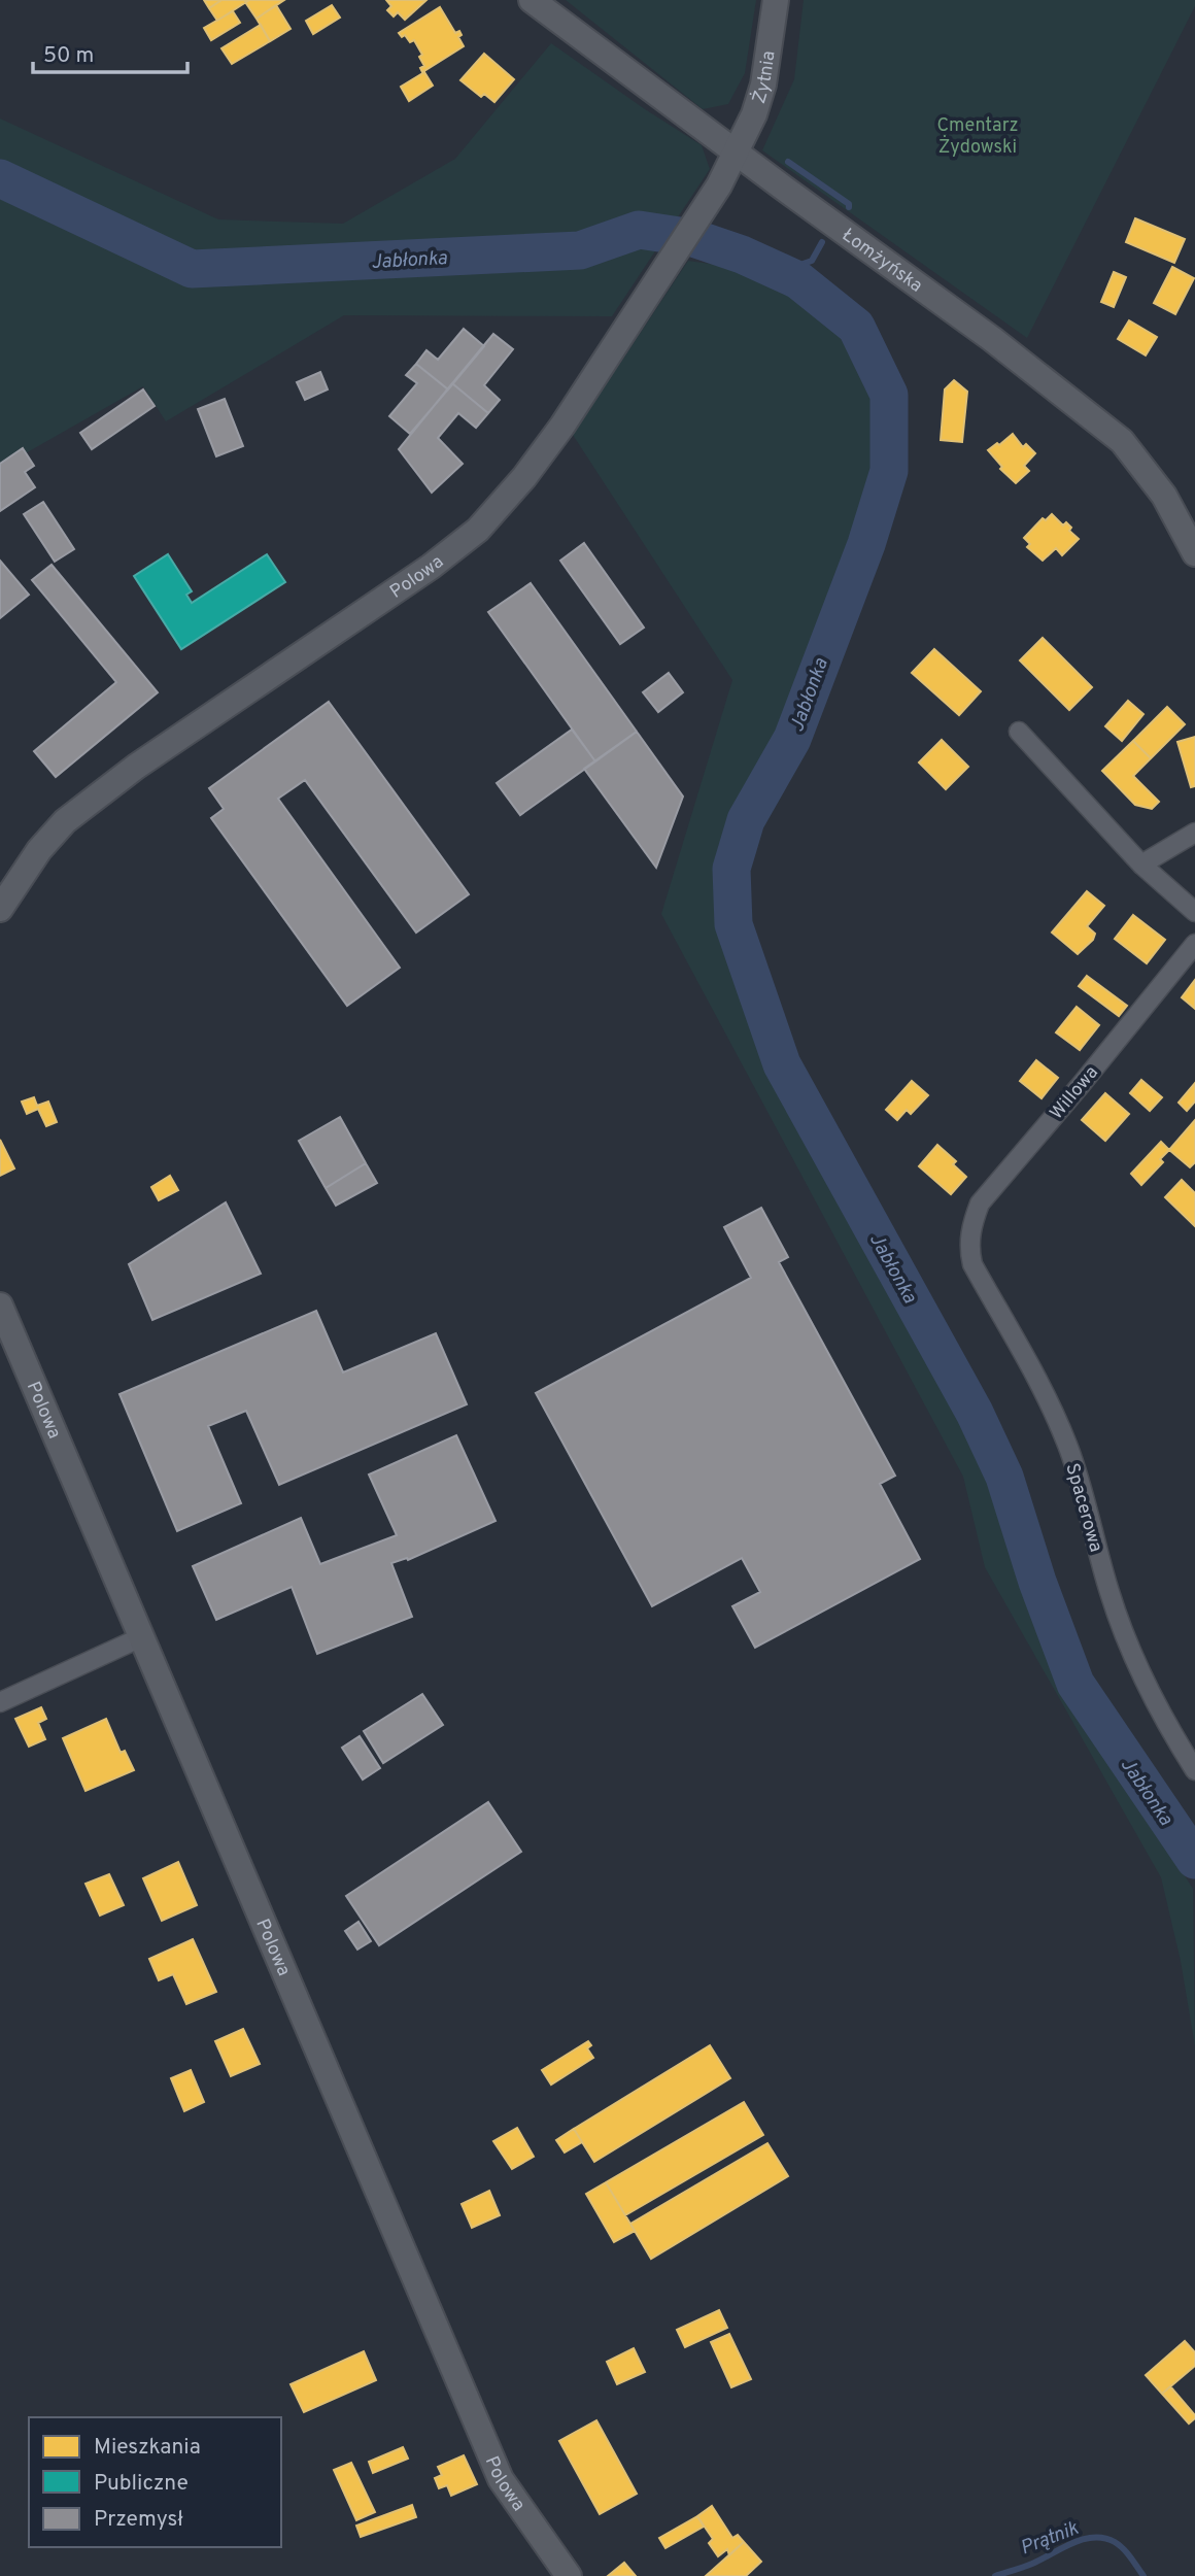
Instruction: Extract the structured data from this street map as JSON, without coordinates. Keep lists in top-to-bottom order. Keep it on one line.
{"streets":{"street":["Żytnia","Łomżyńska","Polowa","Willowa","Spacerowa"]},"crossings":[["Żytnia","Łomżyńska"],["Żytnia","Polowa"],["Łomżyńska","Polowa"],["Willowa","Spacerowa"]],"water":["Jabłonka","Prątnik"],"parks":["Cmentarz Żydowski"],"legend":["Mieszkania","Publiczne","Przemysł"],"scale_bar":"50 m"}
